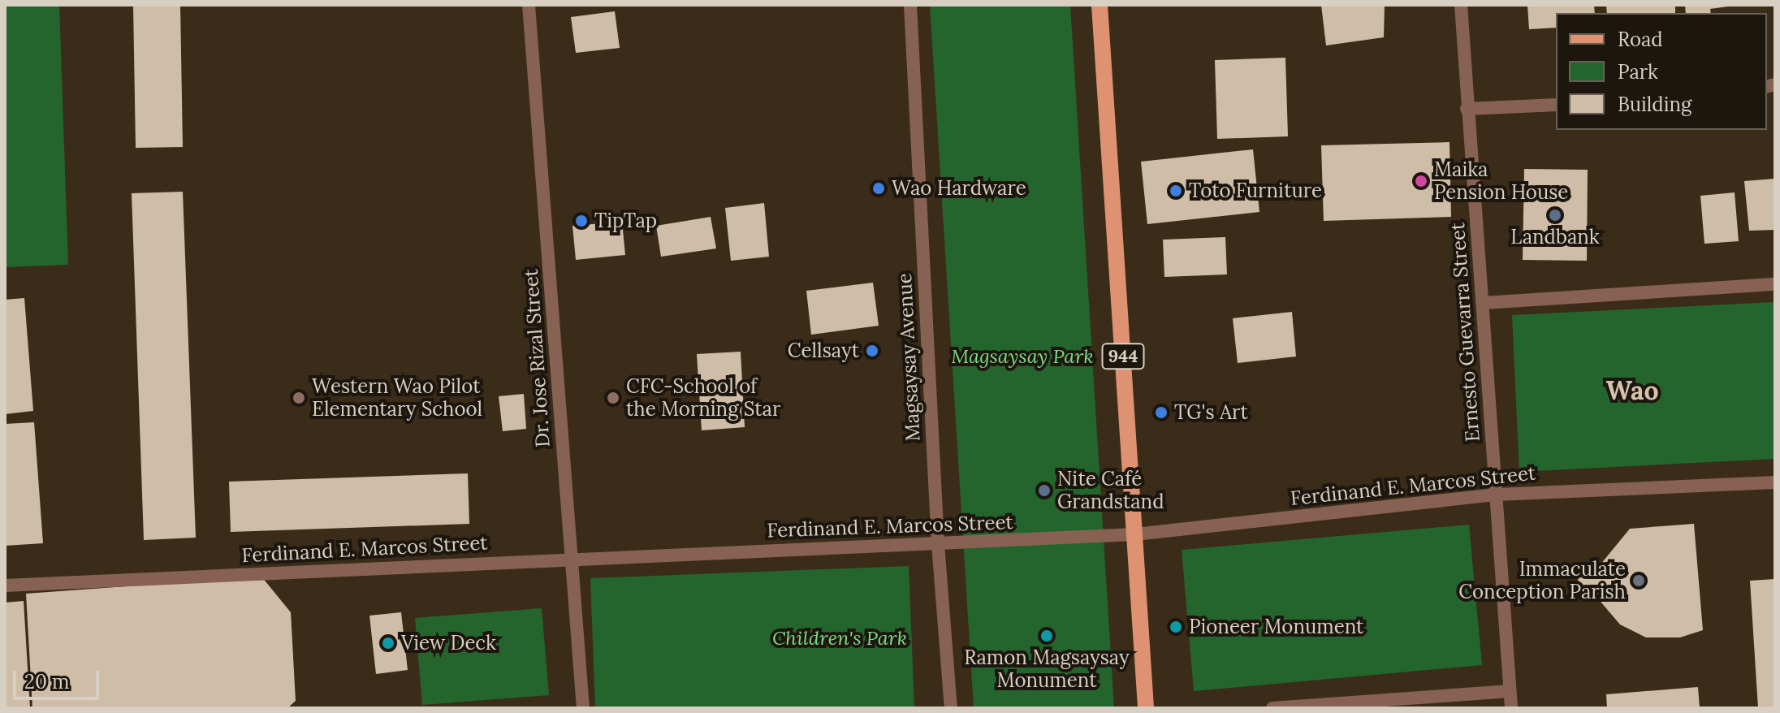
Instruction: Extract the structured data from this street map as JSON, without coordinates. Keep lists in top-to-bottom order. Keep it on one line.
{"streets":{"main road":["944"],"street":["Ernesto Guevarra Street","Magsaysay Avenue","Dr. Jose Rizal Street","Ferdinand E. Marcos Street"]},"crossings":[["Ernesto Guevarra Street","Ferdinand E. Marcos Street"],["944","Ferdinand E. Marcos Street"],["Magsaysay Avenue","Ferdinand E. Marcos Street"],["Dr. Jose Rizal Street","Ferdinand E. Marcos Street"]],"districts":["Wao"],"parks":["Magsaysay Park","Children's Park"],"places":["Maika Pension House","Wao Hardware","Toto Furniture","Landbank","TipTap","Cellsayt","Western Wao Pilot Elementary School","CFC-School of the Morning Star","TG's Art","Nite Café Grandstand","Immaculate Conception Parish","Pioneer Monument","Ramon Magsaysay Monument","View Deck"],"legend":["Road","Park","Building"],"scale_bar":"20 m"}
